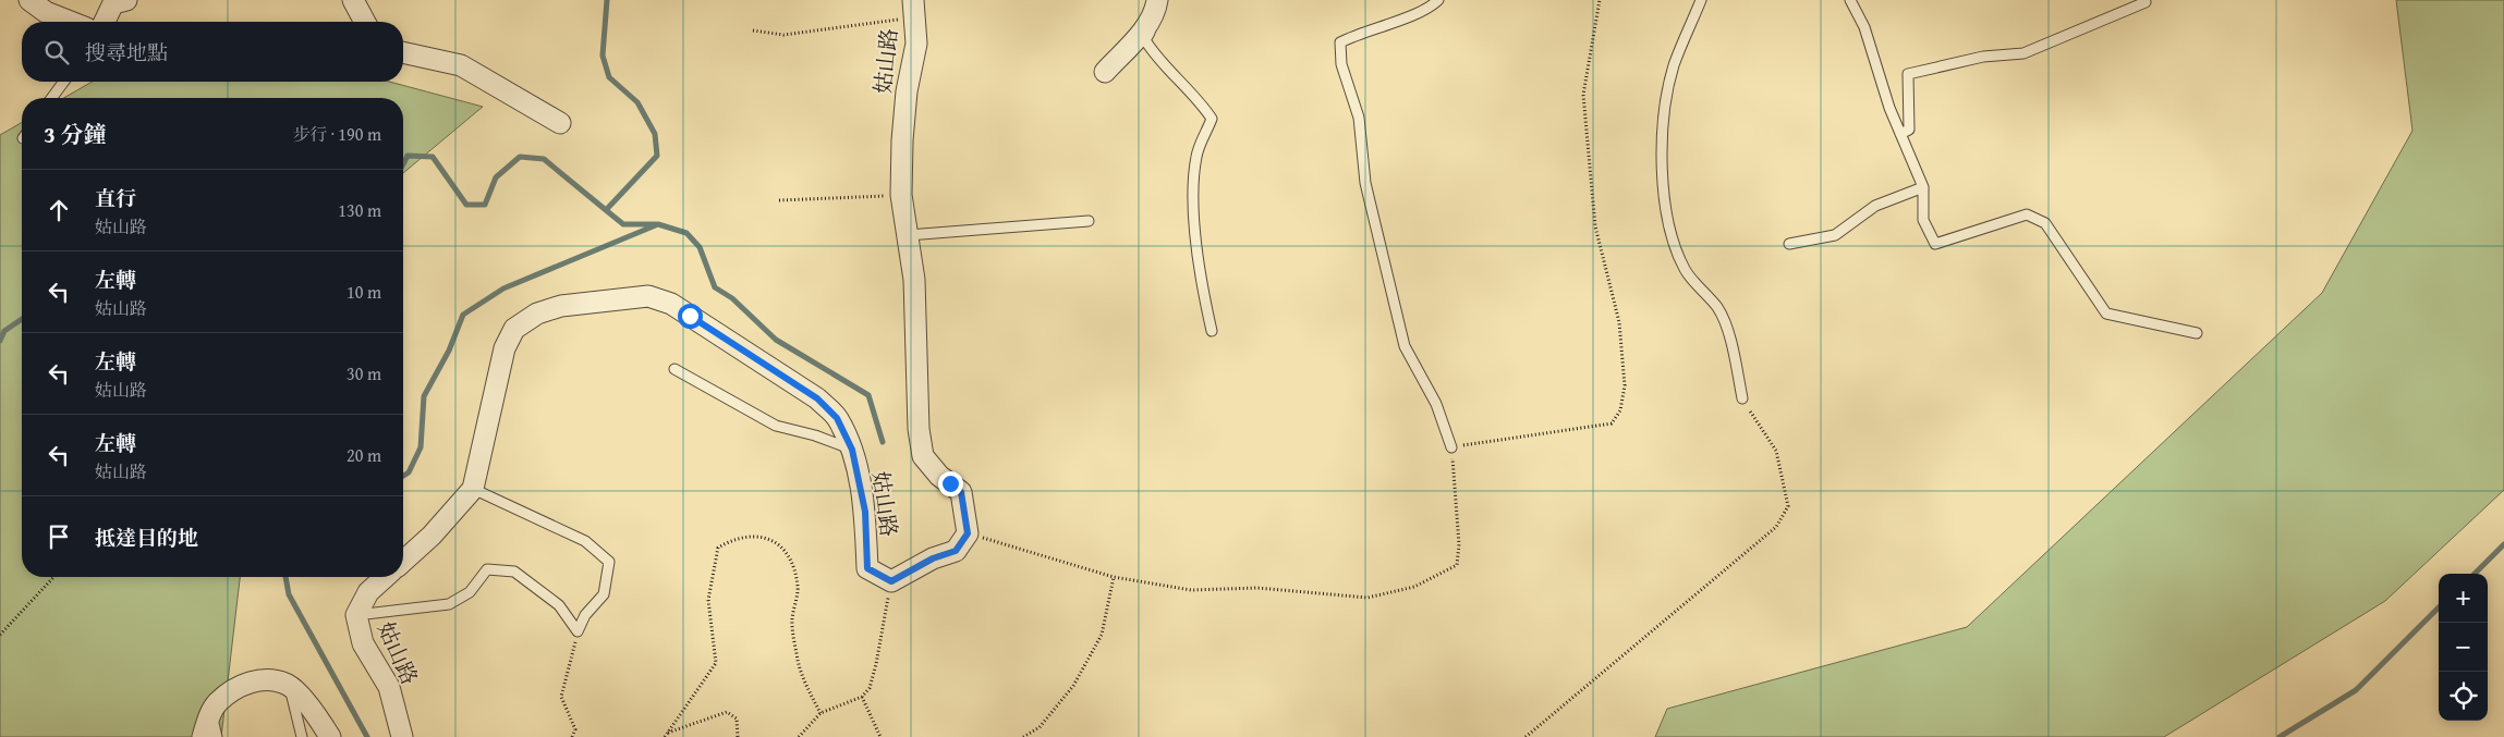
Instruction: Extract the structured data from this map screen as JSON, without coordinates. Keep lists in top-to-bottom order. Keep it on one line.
{"streets":{"street":["姑山路"]},"page":{"search":"搜尋地點","heading":["3 分鐘","步行 · 190 m"],"list":[["直行","姑山路","130 m"],["左轉","姑山路","10 m"],["左轉","姑山路","30 m"],["左轉","姑山路","20 m"],"抵達目的地"],"map_buttons":["+","−"]}}
